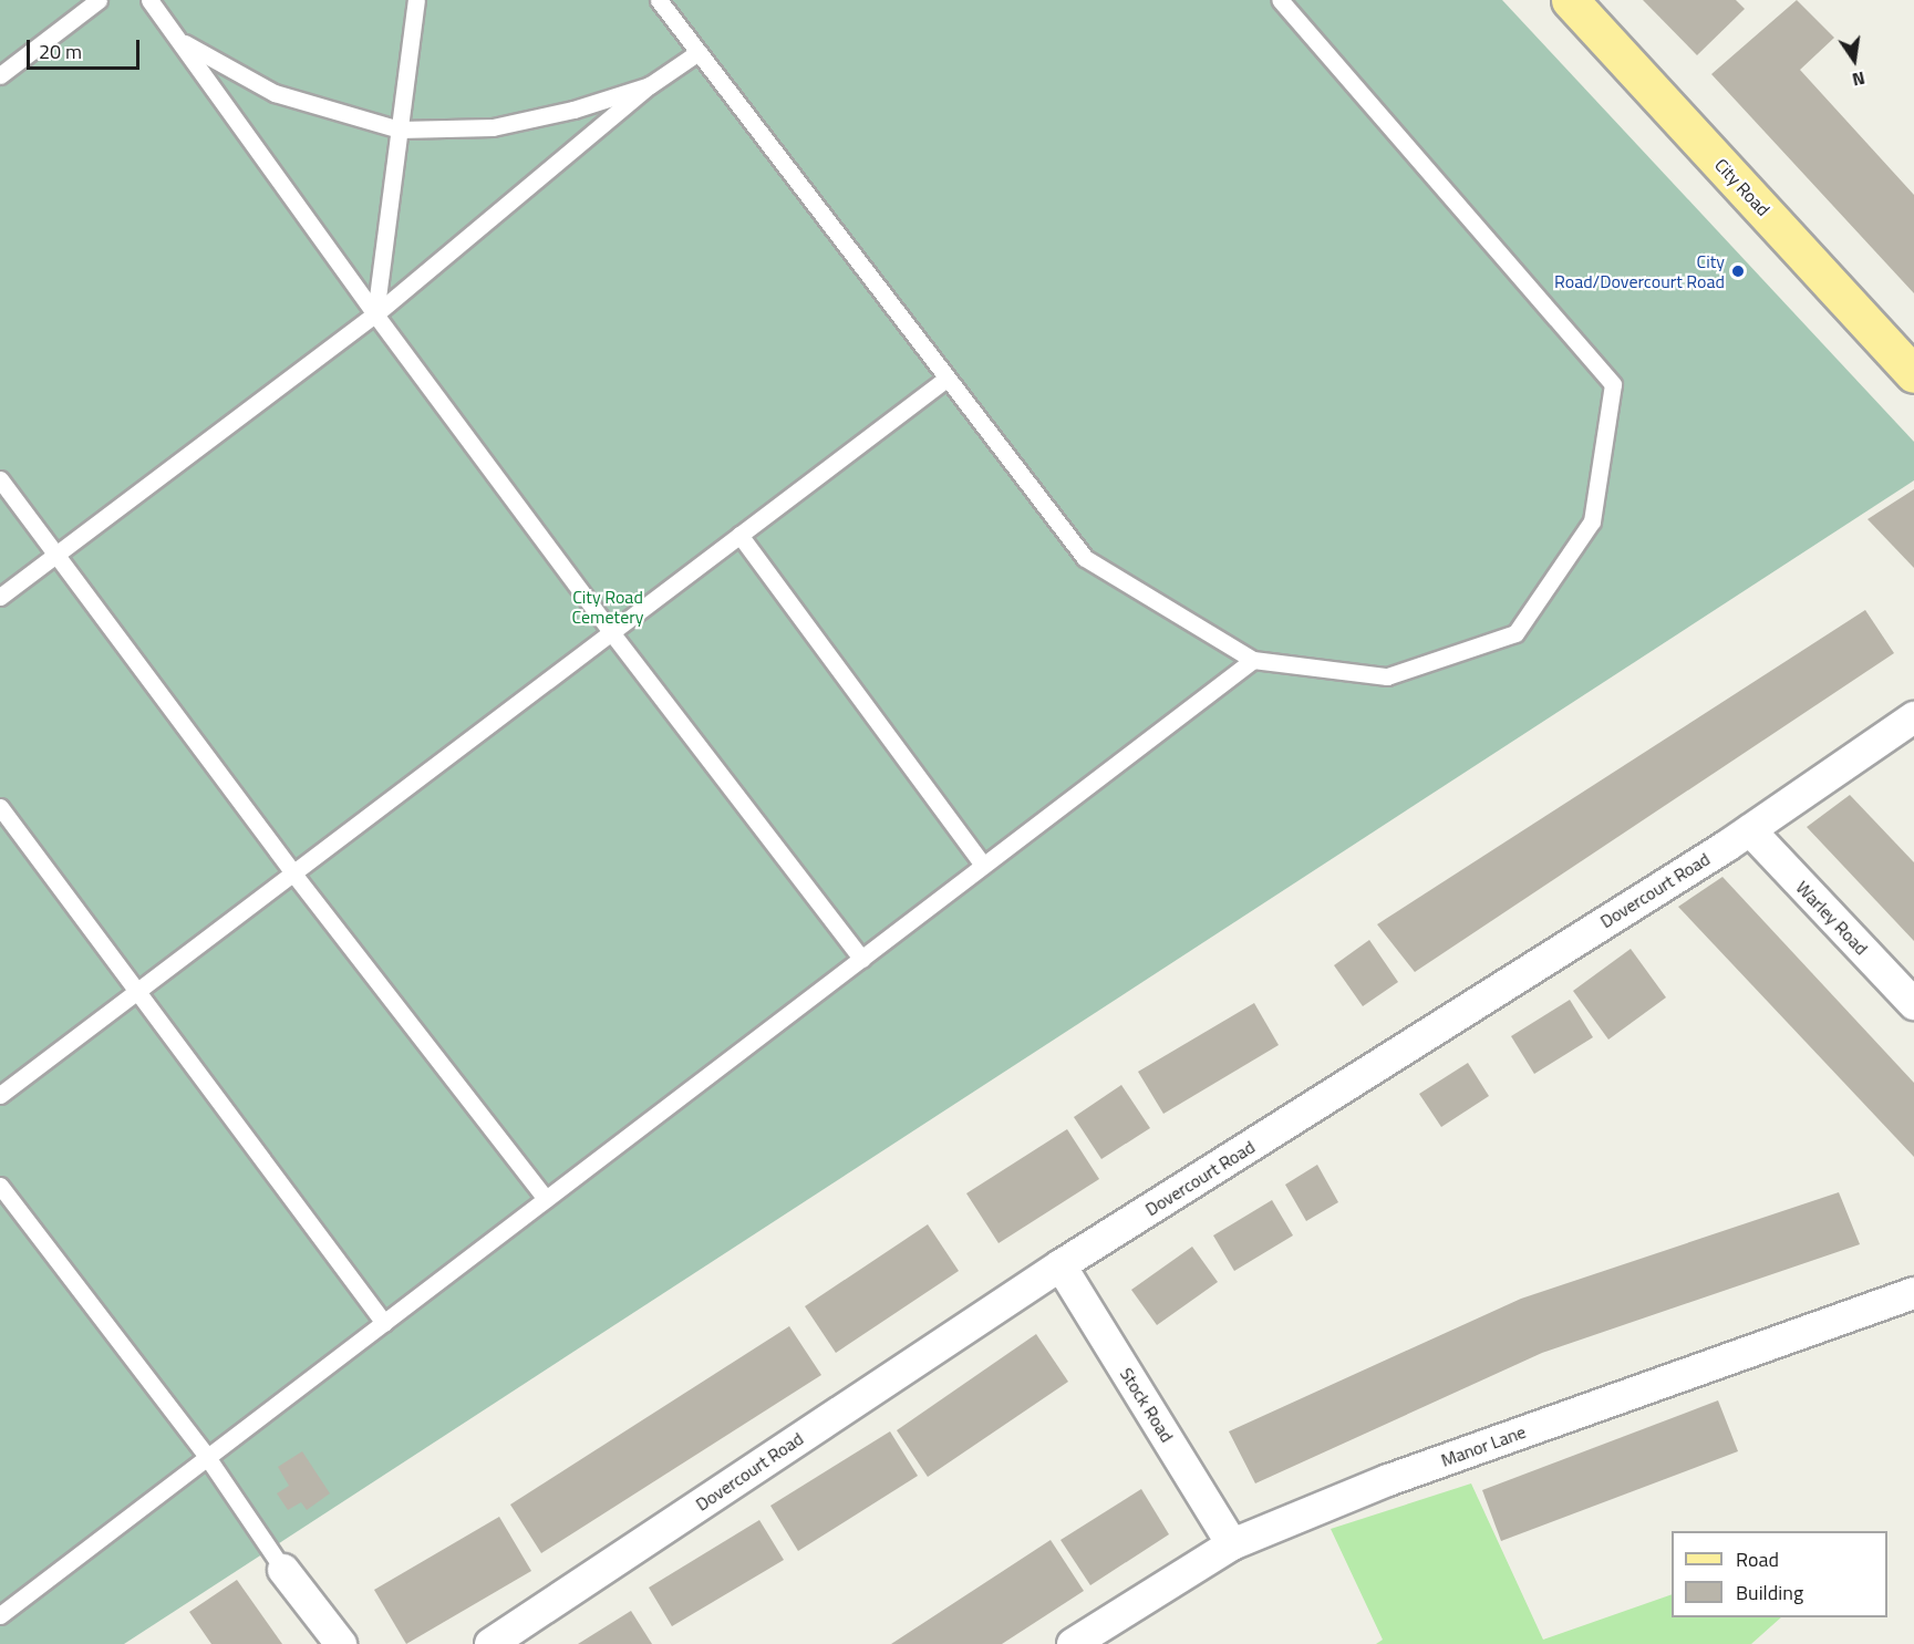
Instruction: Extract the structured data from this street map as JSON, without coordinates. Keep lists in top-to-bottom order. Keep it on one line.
{"streets":{"main road":["City Road"],"street":["Dovercourt Road","Warley Road","Stock Road","Manor Lane"]},"crossings":[["Dovercourt Road","Warley Road"],["Dovercourt Road","Stock Road"],["Stock Road","Manor Lane"]],"parks":["City Road Cemetery"],"places":["City Road/Dovercourt Road"],"legend":["Road","Building"],"scale_bar":"20 m","north":"bottom"}
